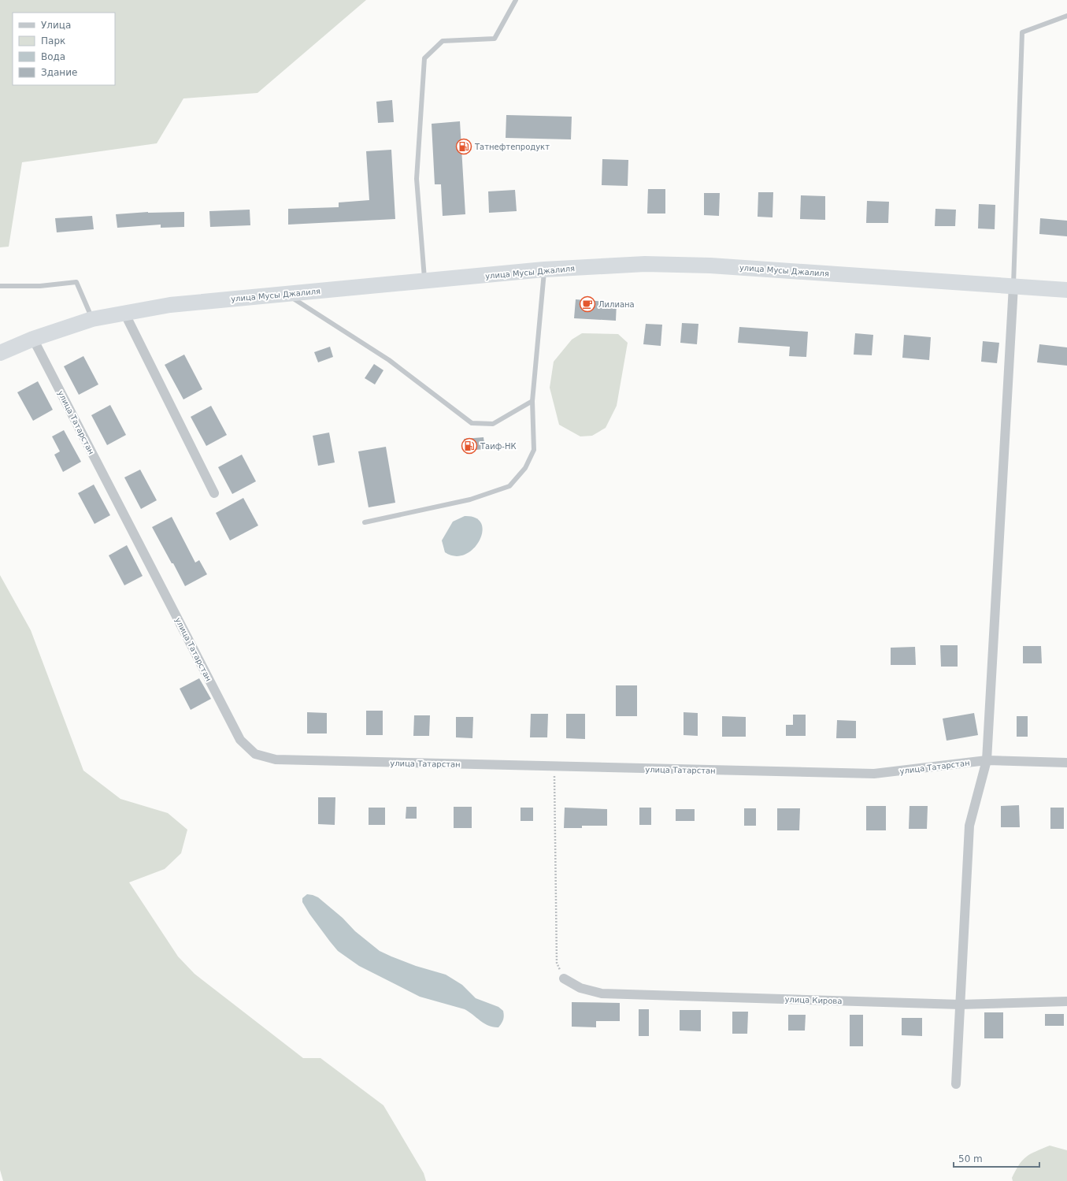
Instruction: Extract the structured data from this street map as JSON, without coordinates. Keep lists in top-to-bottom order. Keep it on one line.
{"streets":{"highway":["улица Мусы Джалиля"],"street":["улица Татарстан","улица Кирова"]},"crossings":[["улица Мусы Джалиля","улица Татарстан"]],"places":{"fuel station":["Татнефтепродукт","Таиф-НК"],"cafe":["Лилиана"]},"legend":["Улица","Парк","Вода","Здание"],"scale_bar":"50 m"}
